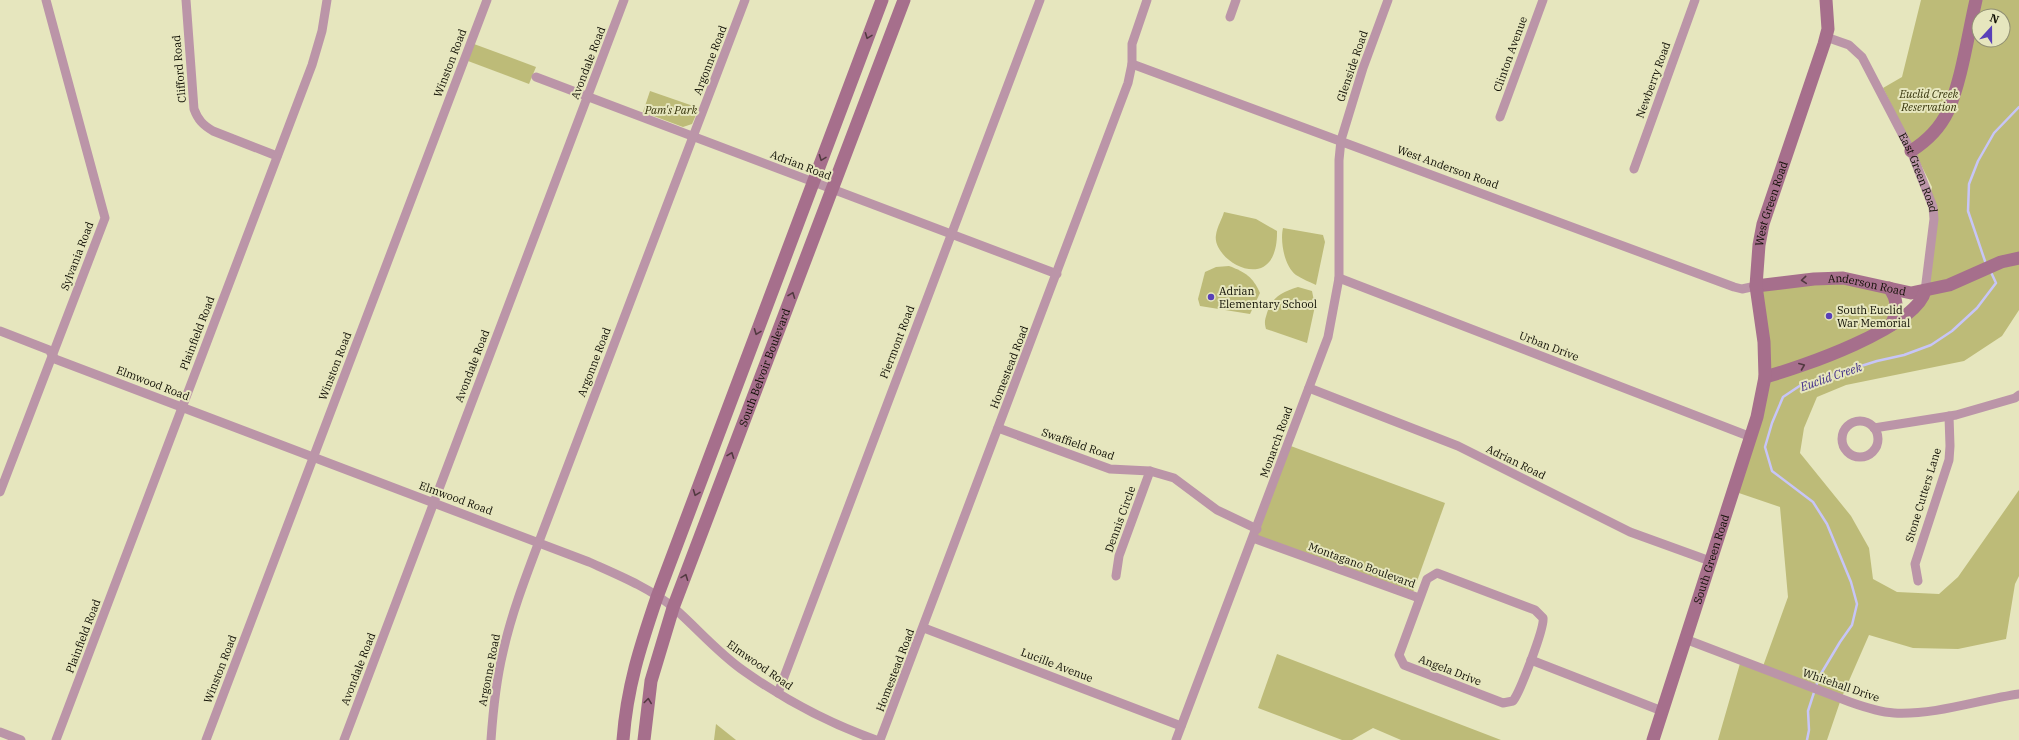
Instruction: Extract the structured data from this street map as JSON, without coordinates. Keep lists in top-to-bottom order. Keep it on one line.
{"streets":{"street":["Clinton Avenue","Argonne Road","Winston Road","Avondale Road","Glenside Road","Clifford Road","Newberry Road","Adrian Road","West Anderson Road","East Green Road","West Green Road","Sylvania Road","Anderson Road","Plainfield Road","Piermont Road","Urban Drive","Homestead Road","South Belvoir Boulevard","Elmwood Road","Monarch Road","Swaffield Road","Stone Cutters Lane","Dennis Circle","South Green Road","Montagano Boulevard","Lucille Avenue","Angela Drive","Whitehall Drive"]},"crossings":[["Argonne Road","Adrian Road"],["Argonne Road","Elmwood Road"],["Winston Road","Elmwood Road"],["Avondale Road","Adrian Road"],["Avondale Road","Elmwood Road"],["Glenside Road","West Anderson Road"],["Glenside Road","Monarch Road"],["Clifford Road","Plainfield Road"],["Adrian Road","Piermont Road"],["Adrian Road","Homestead Road"],["Adrian Road","South Belvoir Boulevard"],["Adrian Road","Monarch Road"],["Adrian Road","South Green Road"],["West Anderson Road","West Green Road"],["West Anderson Road","Anderson Road"],["West Anderson Road","Homestead Road"],["West Anderson Road","Monarch Road"],["East Green Road","West Green Road"],["East Green Road","Anderson Road"],["East Green Road","South Green Road"],["West Green Road","Anderson Road"],["West Green Road","South Green Road"],["Sylvania Road","Elmwood Road"],["Plainfield Road","Elmwood Road"],["Piermont Road","Elmwood Road"],["Urban Drive","Monarch Road"],["Urban Drive","South Green Road"],["Homestead Road","Swaffield Road"],["Homestead Road","Lucille Avenue"],["South Belvoir Boulevard","Elmwood Road"],["Monarch Road","Swaffield Road"],["Monarch Road","Montagano Boulevard"],["Monarch Road","Lucille Avenue"],["Swaffield Road","Dennis Circle"],["South Green Road","Whitehall Drive"],["Montagano Boulevard","Angela Drive"]],"one_way":["Anderson Road"],"water":["Euclid Creek"],"parks":["Euclid Creek Reservation","Pam's Park"],"places":["Adrian Elementary School","South Euclid War Memorial"],"north":"top"}
